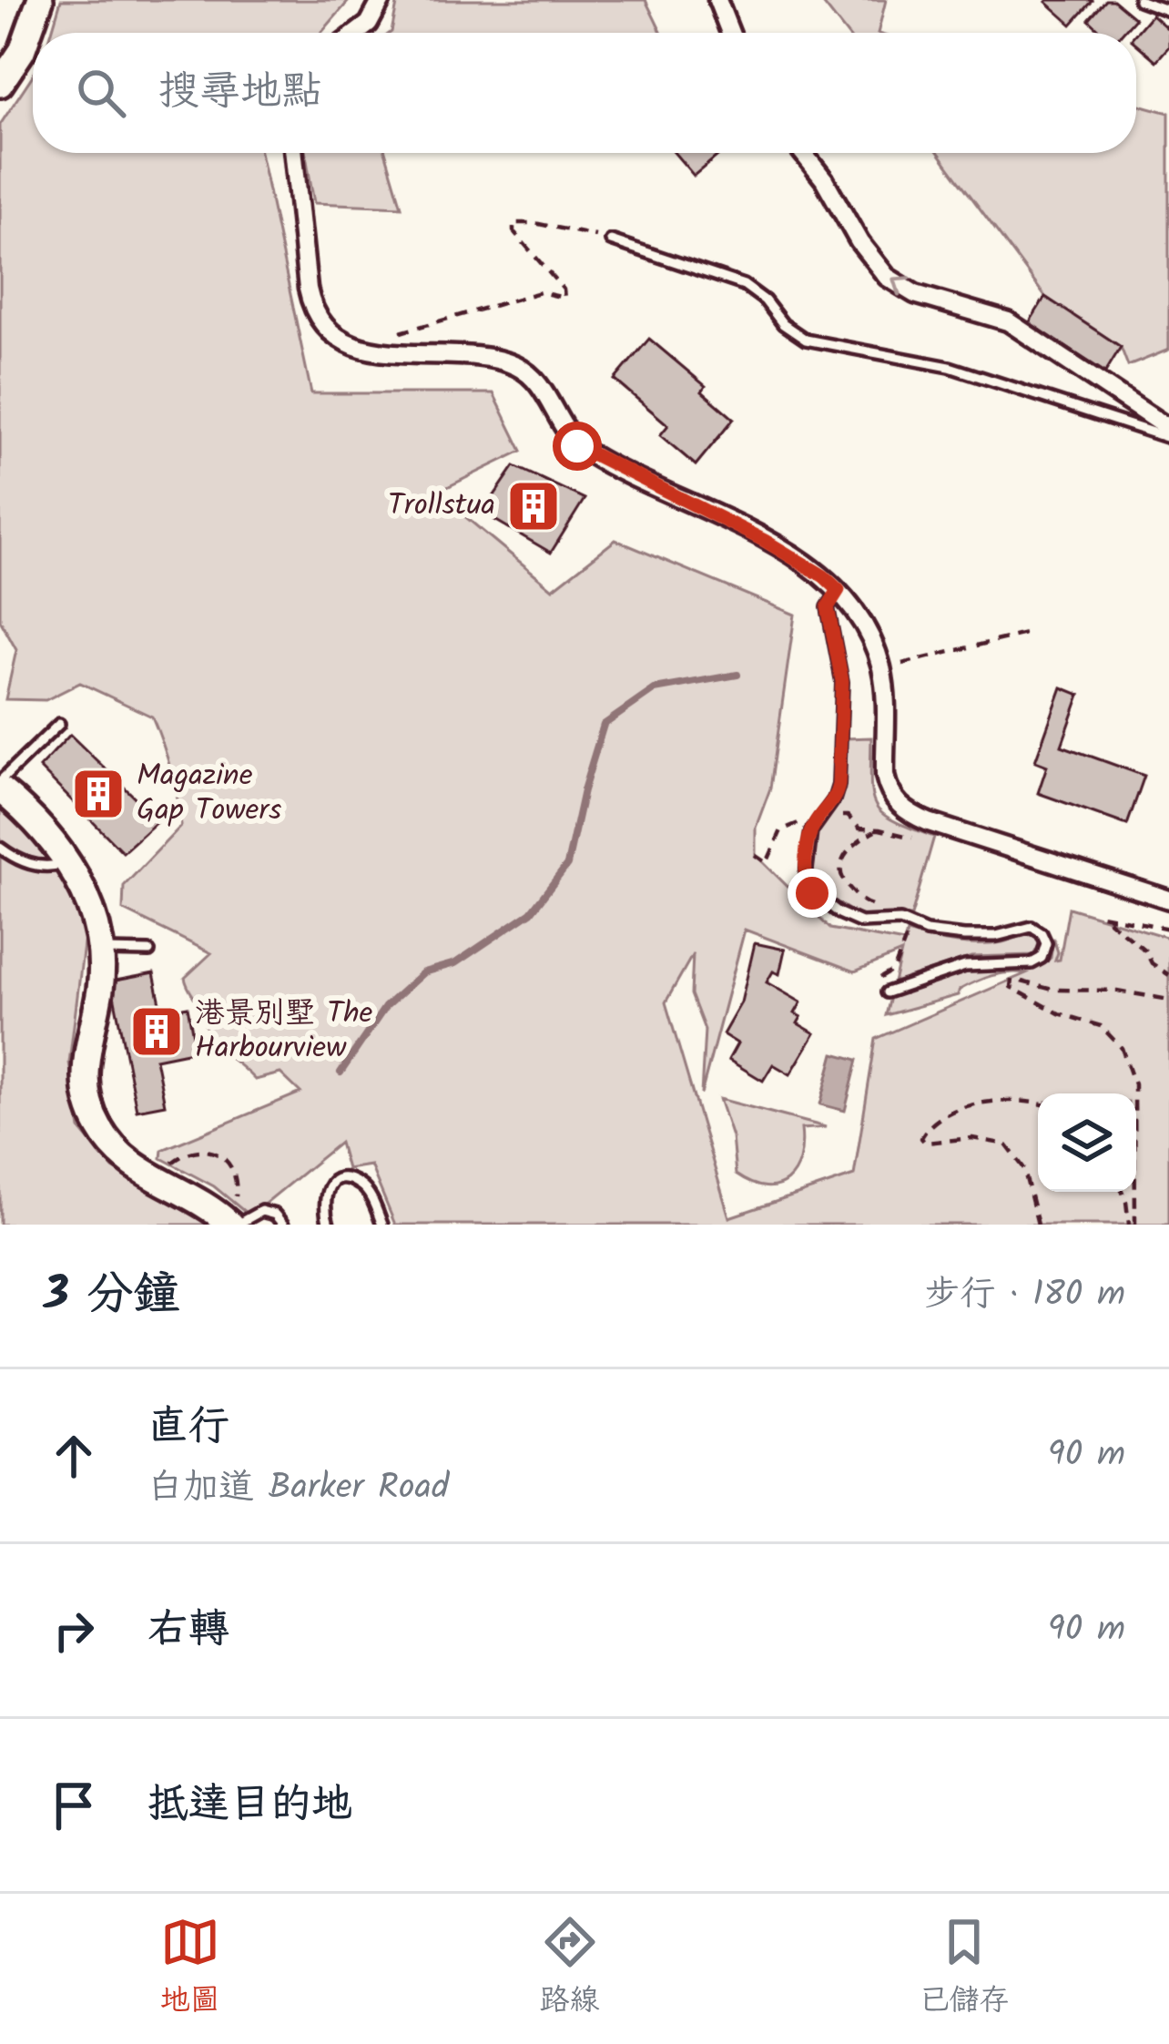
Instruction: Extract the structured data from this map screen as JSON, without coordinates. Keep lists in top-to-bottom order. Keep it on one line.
{"places":{"building":["Trollstua","Magazine Gap Towers","港景別墅 The Harbourview"]},"page":{"search":"搜尋地點","heading":["3 分鐘","步行 · 180 m"],"list":[["直行","白加道 Barker Road","90 m"],["右轉","90 m"],"抵達目的地"],"nav":["地圖","路線","已儲存"]}}
